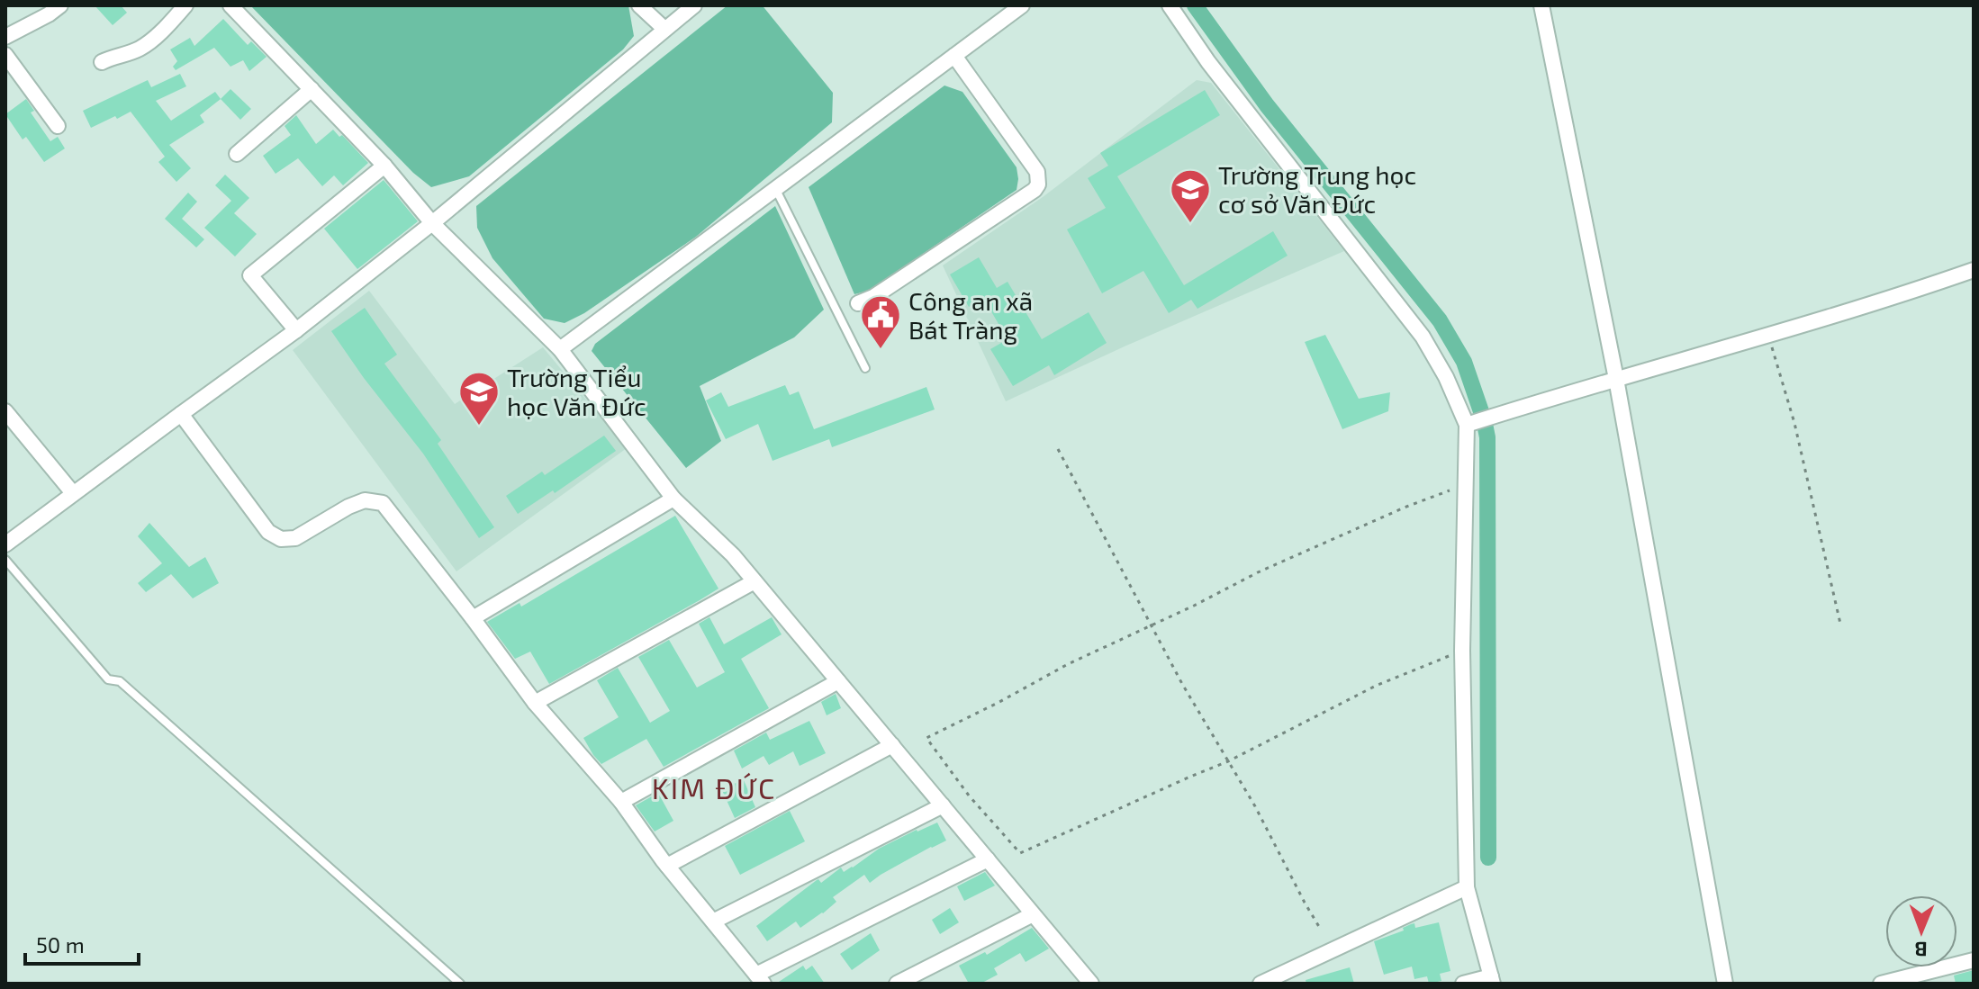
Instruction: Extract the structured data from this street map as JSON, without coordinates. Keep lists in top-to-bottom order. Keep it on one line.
{"districts":["KIM ĐỨC"],"places":{"school or university":["Trường Trung học cơ sở Văn Đức","Trường Tiểu học Văn Đức"],"public building":["Công an xã Bát Tràng"]},"scale_bar":"50 m","north":"bottom"}
